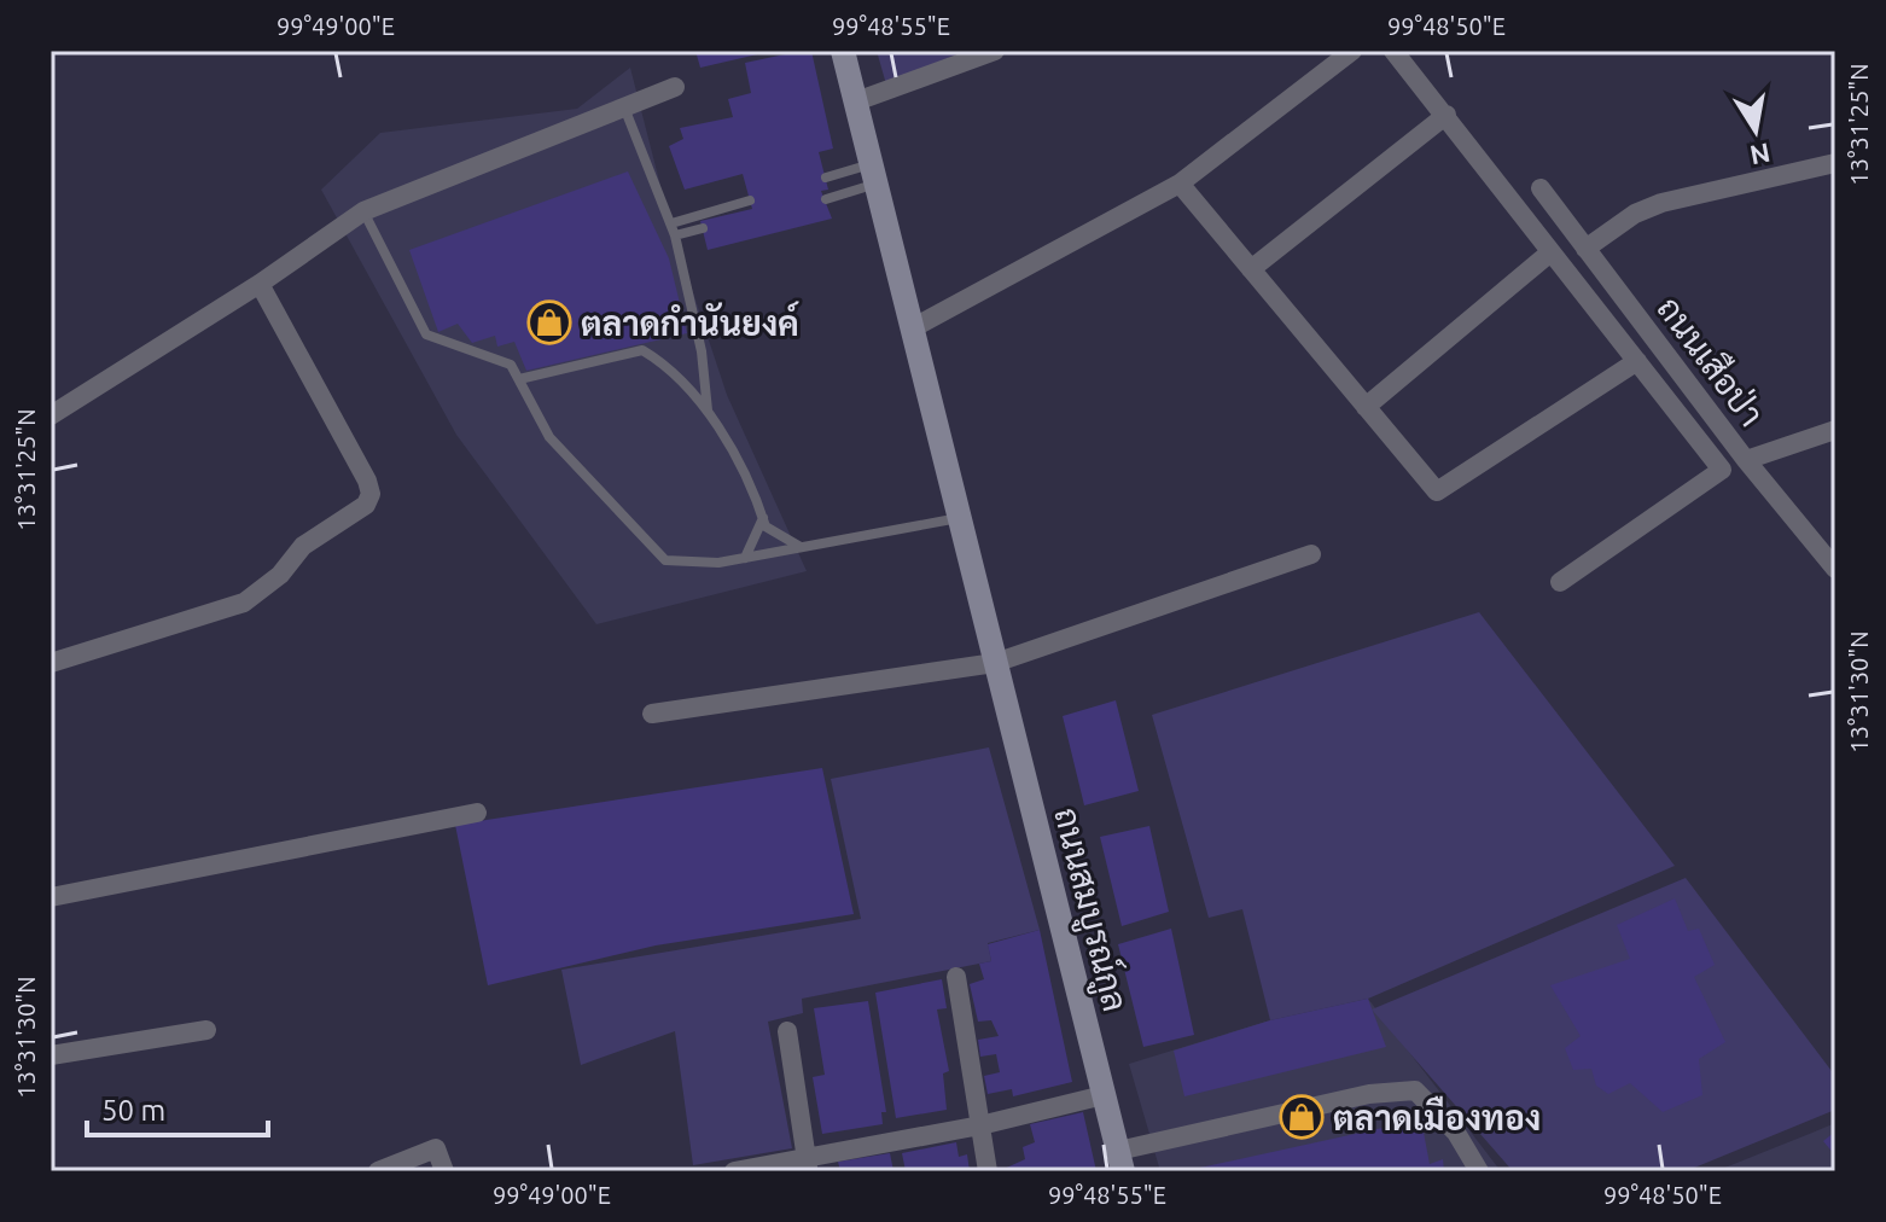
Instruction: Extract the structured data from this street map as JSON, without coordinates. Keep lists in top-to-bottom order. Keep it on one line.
{"streets":{"street":["ถนนเสือป่า","ถนนสมบูรณ์กูล"]},"places":{"shop":["ตลาดกำนันยงค์","ตลาดเมืองทอง"]},"scale_bar":"50 m","north":"bottom","coordinates":["99°49'00\"E","99°48'55\"E","99°48'50\"E","13°31'25\"N","13°31'30\"N"]}
